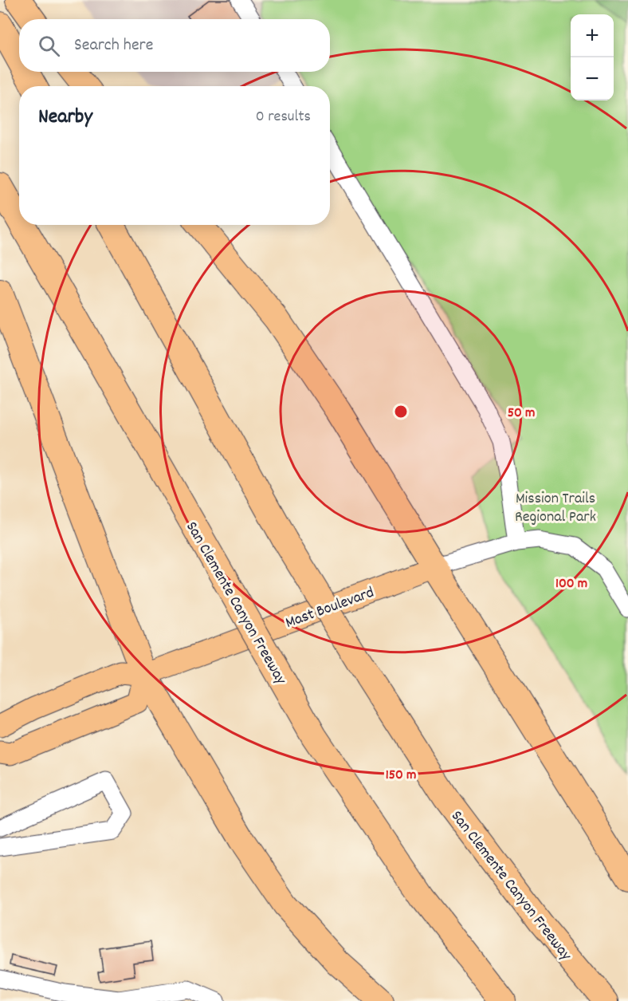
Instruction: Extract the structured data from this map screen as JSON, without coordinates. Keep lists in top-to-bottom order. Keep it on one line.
{"streets":{"highway":["San Clemente Canyon Freeway"],"main road":["Mast Boulevard"]},"parks":["Mission Trails Regional Park"],"page":{"map_buttons":["+","−"],"search":"Search here","heading":["Nearby","0 results"]},"rings":["50 m","100 m","150 m"]}
